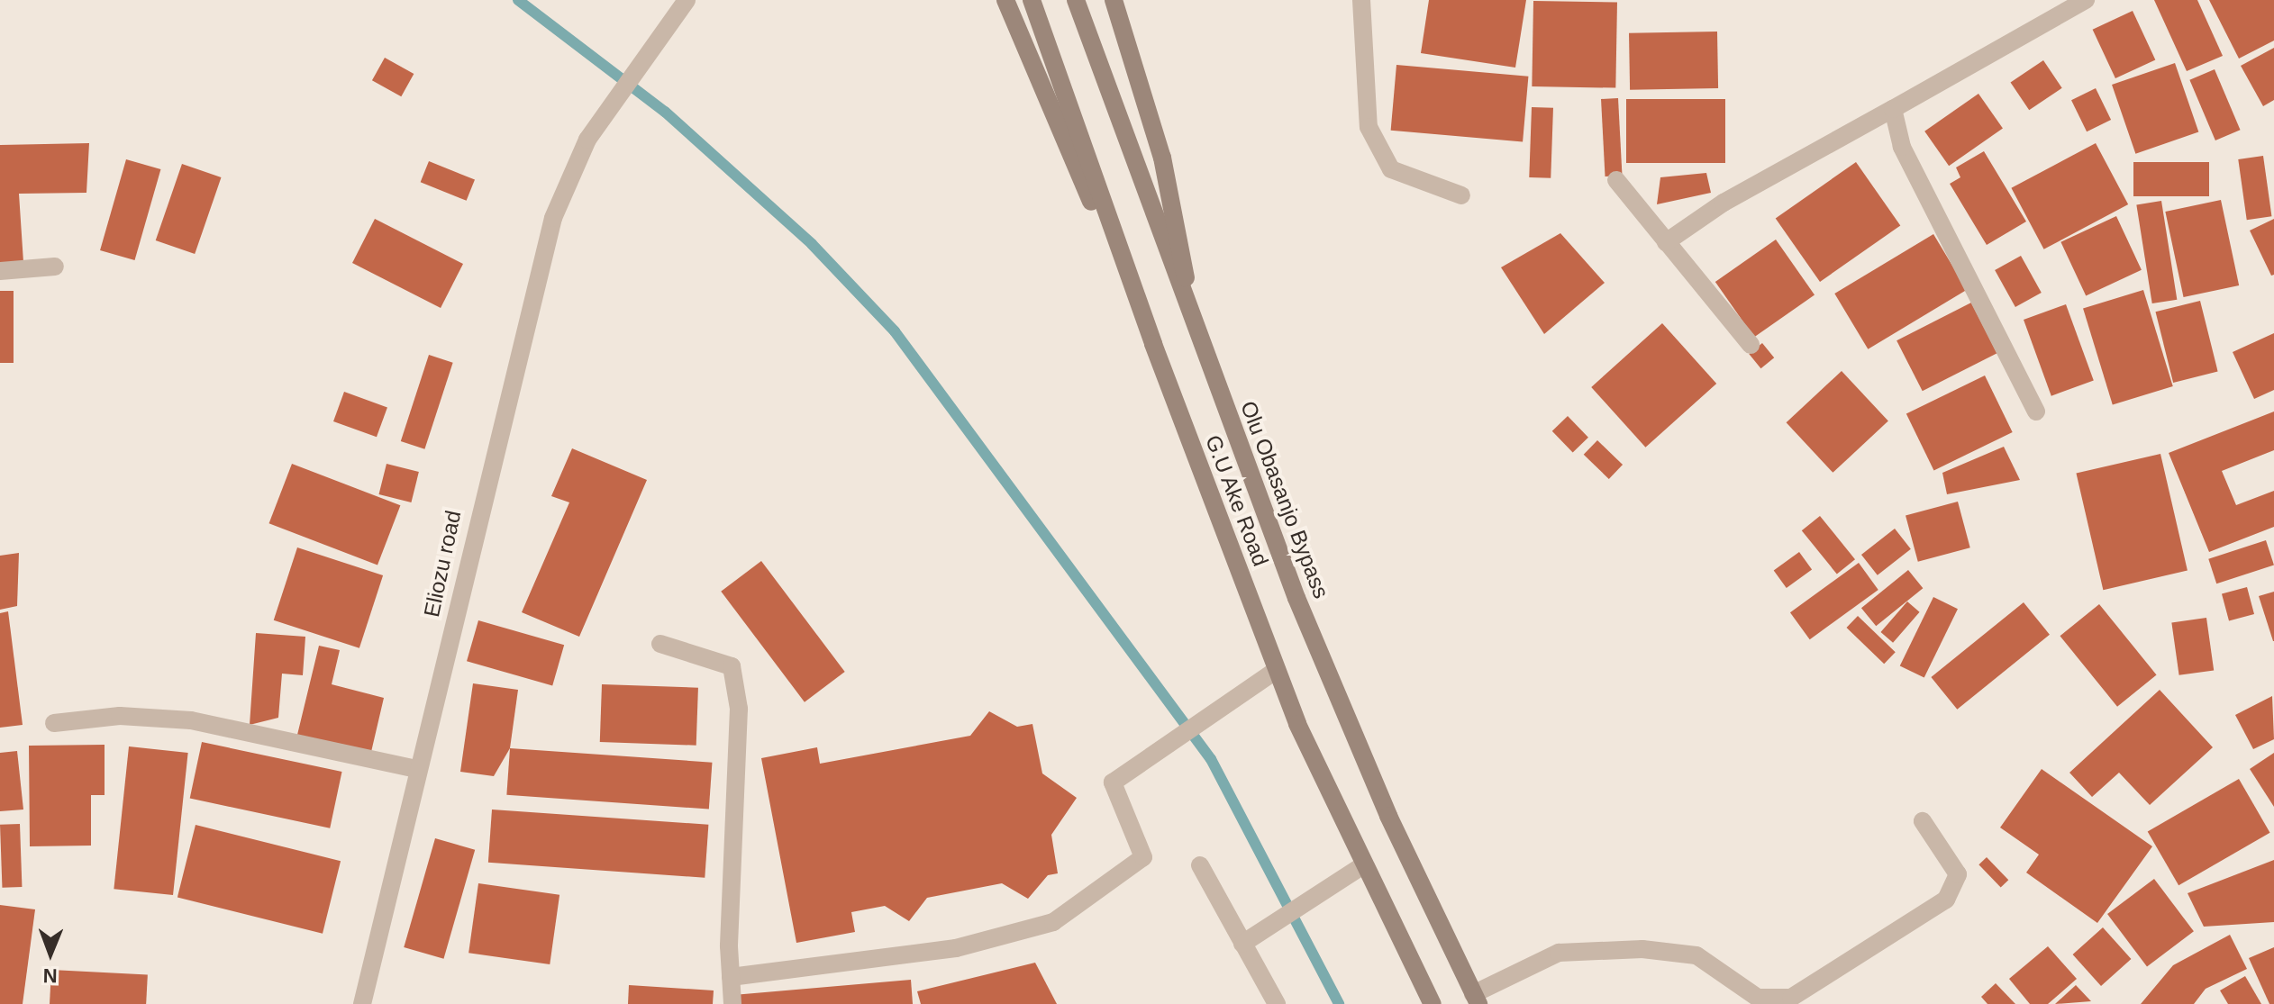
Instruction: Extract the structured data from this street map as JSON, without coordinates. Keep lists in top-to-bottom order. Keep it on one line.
{"streets":{"main road":["Olu Obasanjo Bypass","G.U Ake Road"],"street":["Eliozu road"]},"north":"bottom"}
